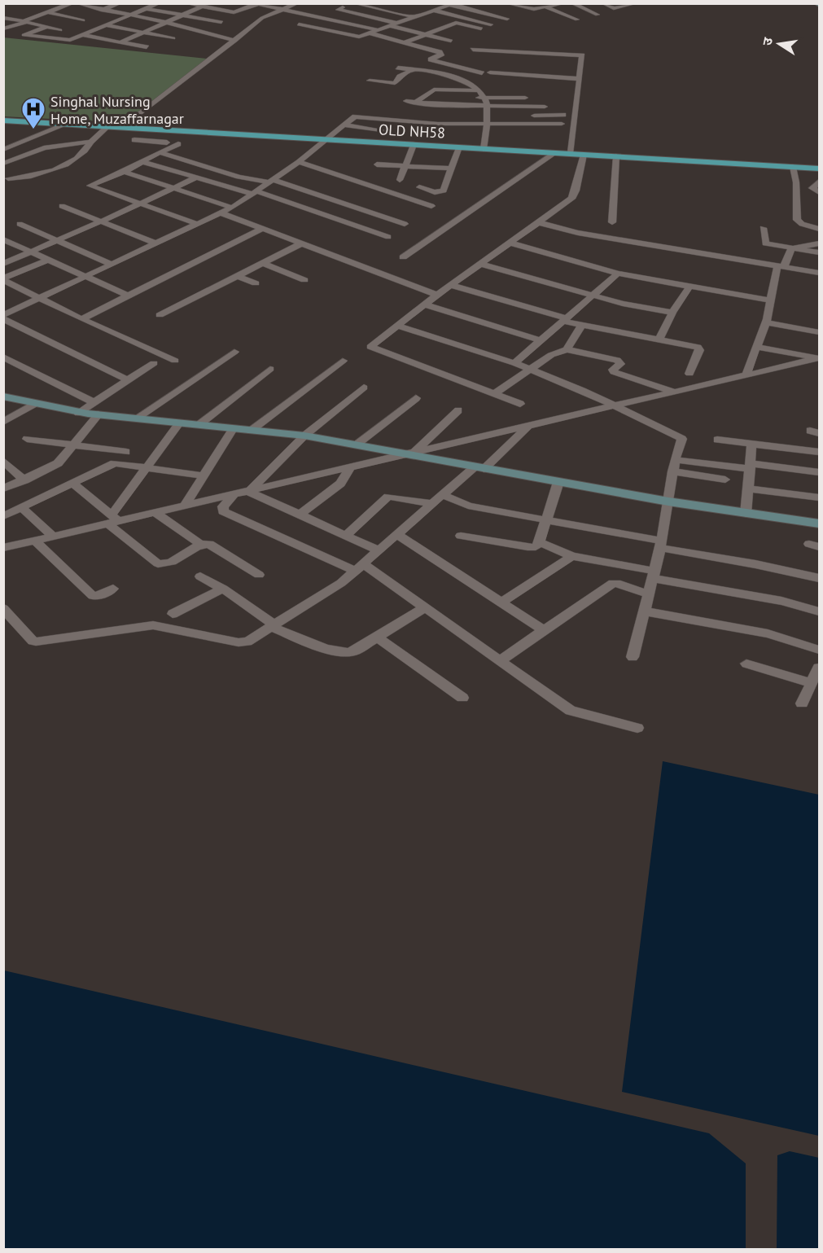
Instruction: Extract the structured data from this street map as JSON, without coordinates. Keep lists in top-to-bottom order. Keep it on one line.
{"streets":{"main road":["OLD NH58"]},"places":{"hospital":["Singhal Nursing Home, Muzaffarnagar"]},"north":"left"}
